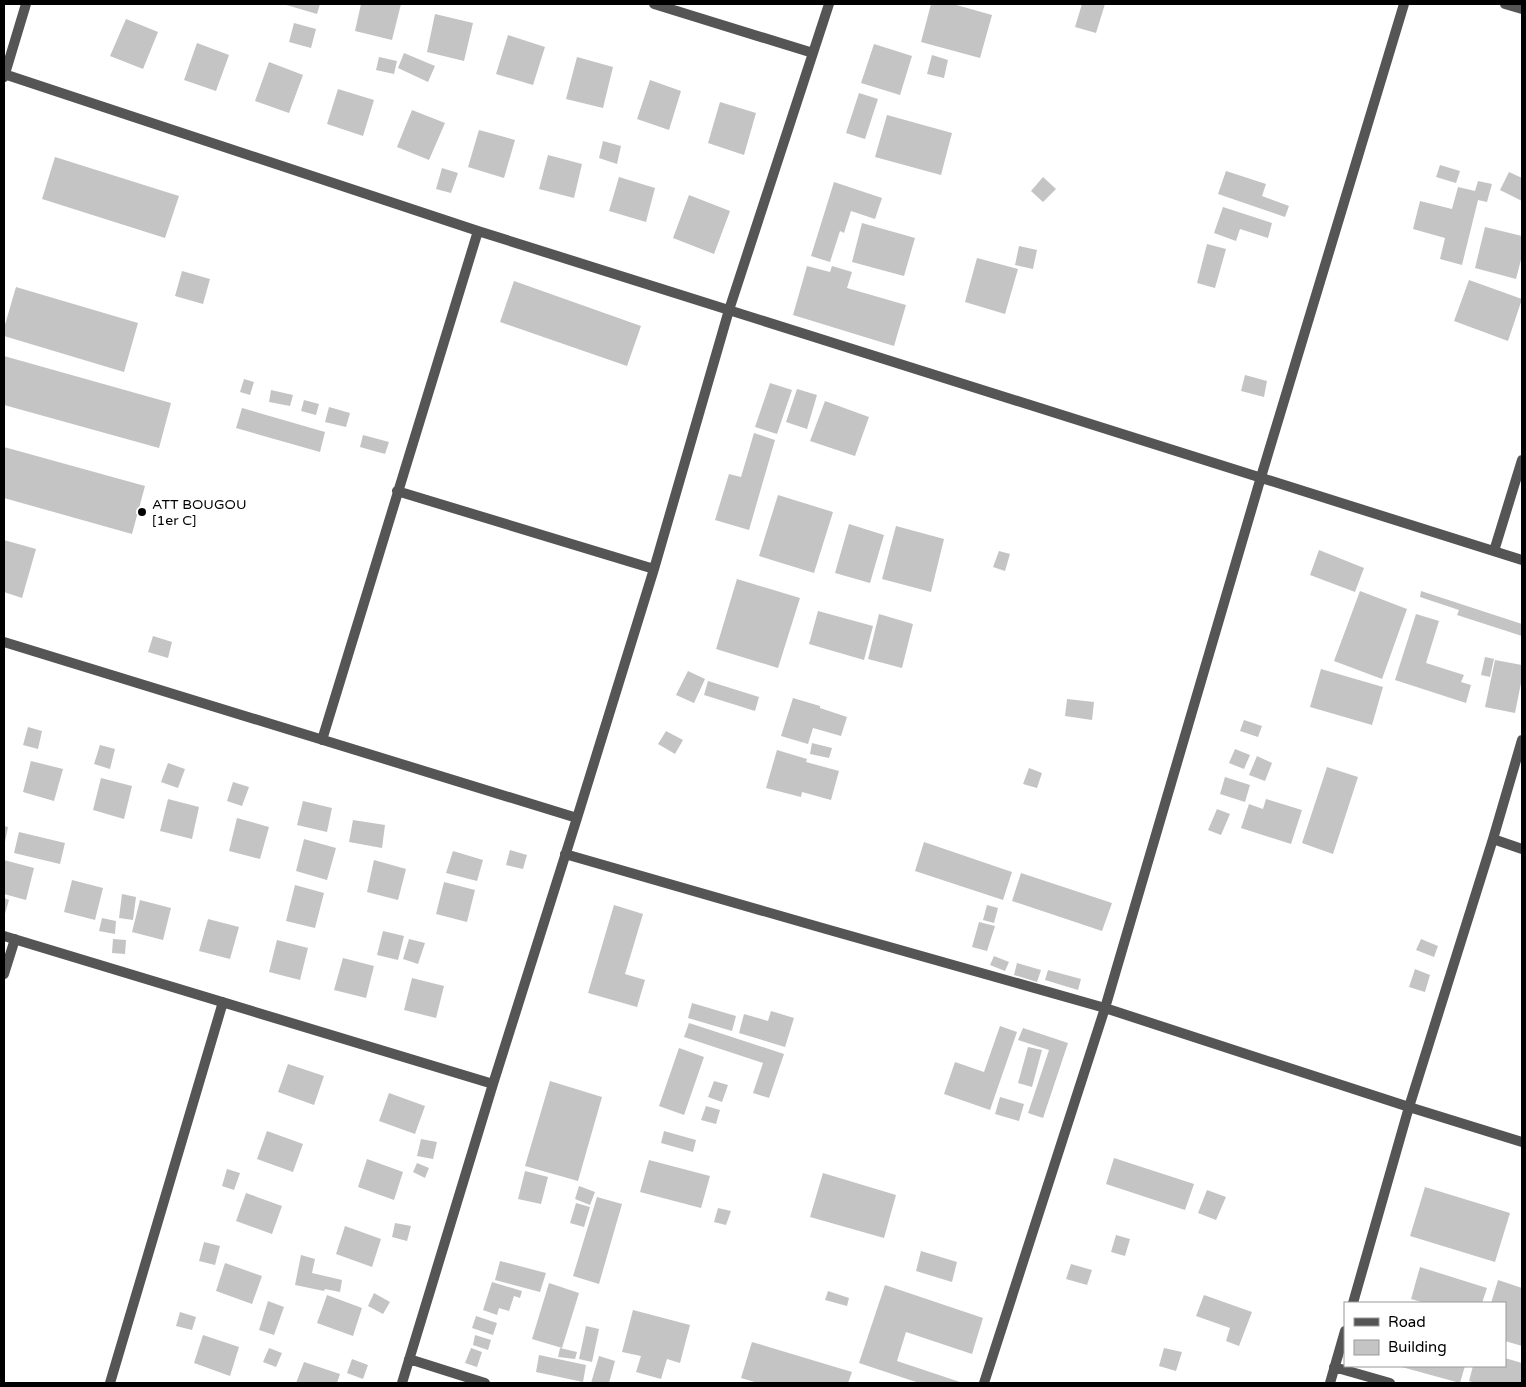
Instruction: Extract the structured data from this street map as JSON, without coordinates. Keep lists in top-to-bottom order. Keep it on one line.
{"places":["ATT BOUGOU [1er C]"],"legend":["Road","Building"]}
